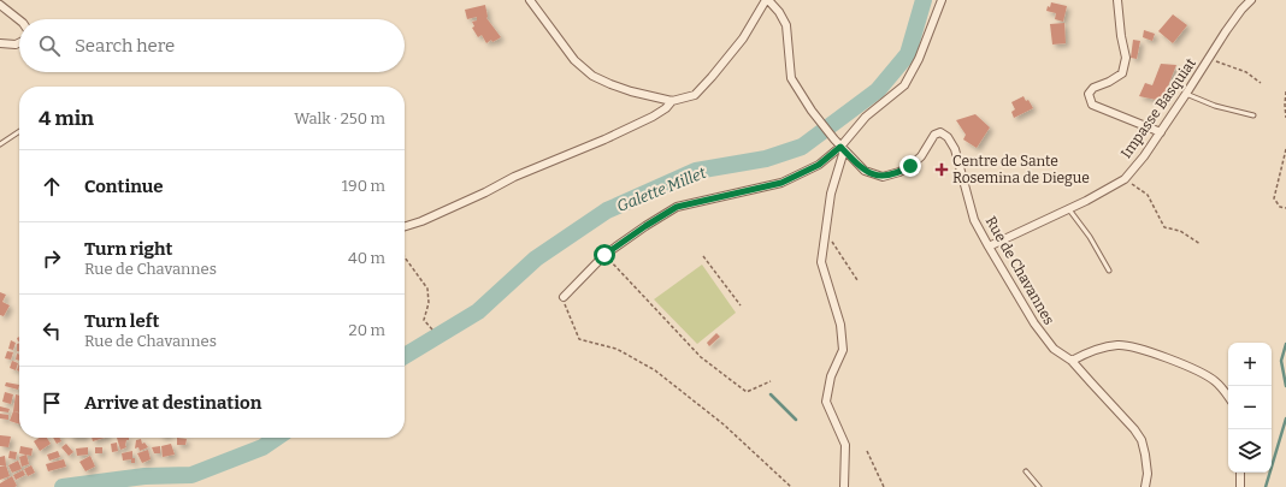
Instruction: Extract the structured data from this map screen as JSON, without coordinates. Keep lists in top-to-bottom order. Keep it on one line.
{"streets":{"street":["Impasse Basquiat","Rue de Chavannes"]},"crossings":[["Impasse Basquiat","Rue de Chavannes"]],"water":["Galette Millet"],"places":{"health":["Centre de Sante Rosemina de Diegue"]},"page":{"search":"Search here","heading":["4 min","Walk · 250 m"],"list":[["Continue","190 m"],["Turn right","Rue de Chavannes","40 m"],["Turn left","Rue de Chavannes","20 m"],"Arrive at destination"],"map_buttons":["+","−"]}}
